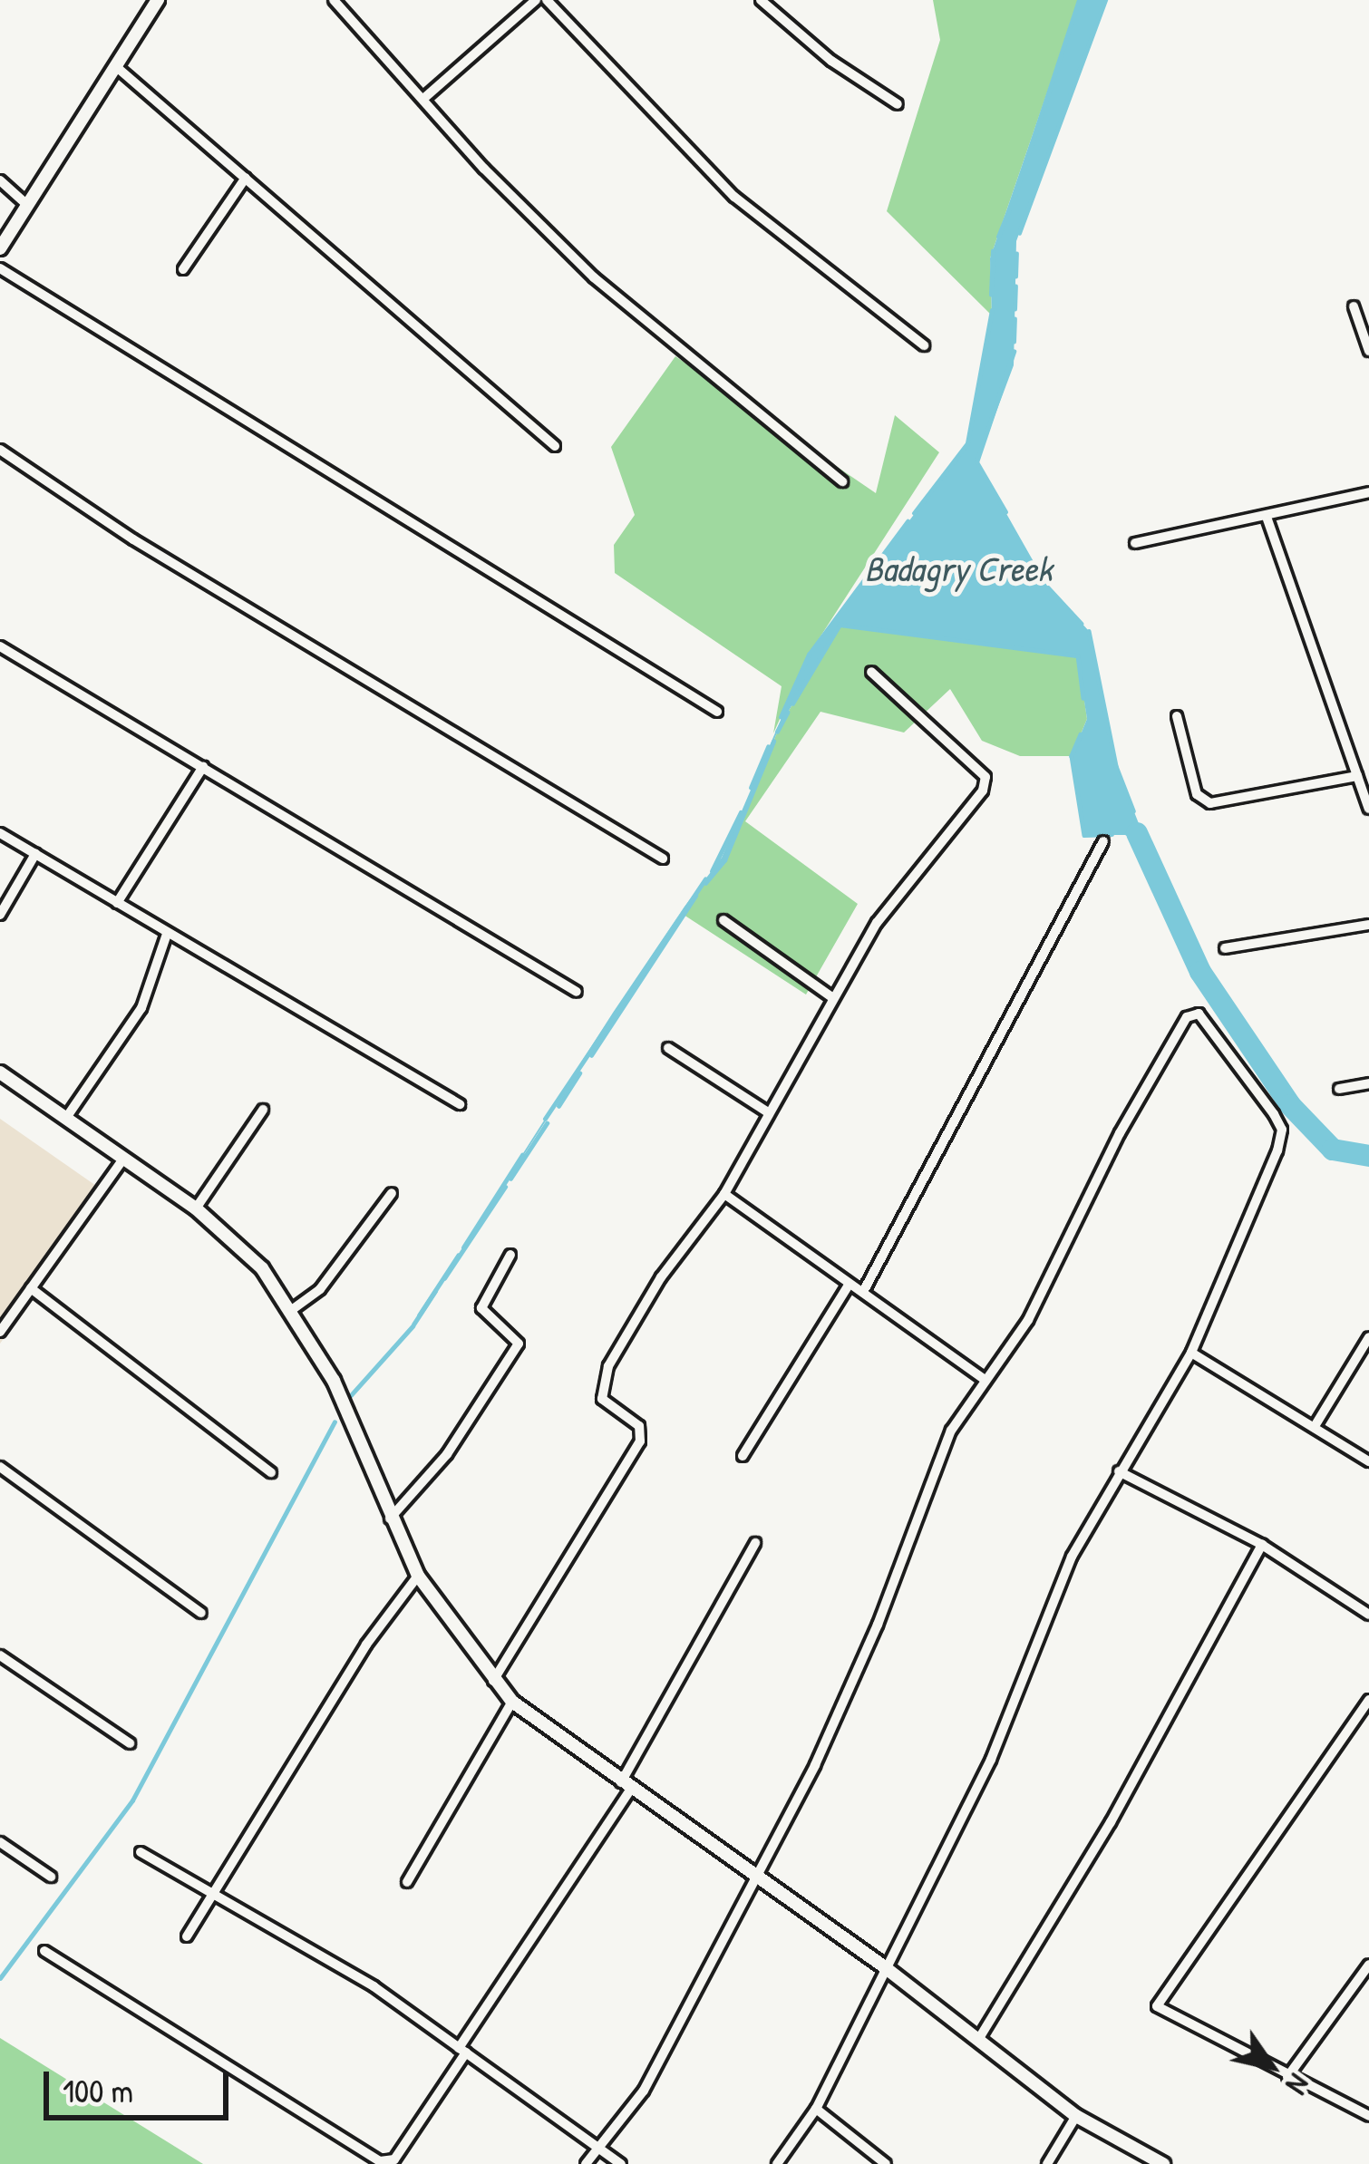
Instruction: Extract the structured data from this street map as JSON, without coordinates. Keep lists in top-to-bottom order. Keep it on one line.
{"water":["Badagry Creek"],"scale_bar":"100 m","north":"bottom right"}
